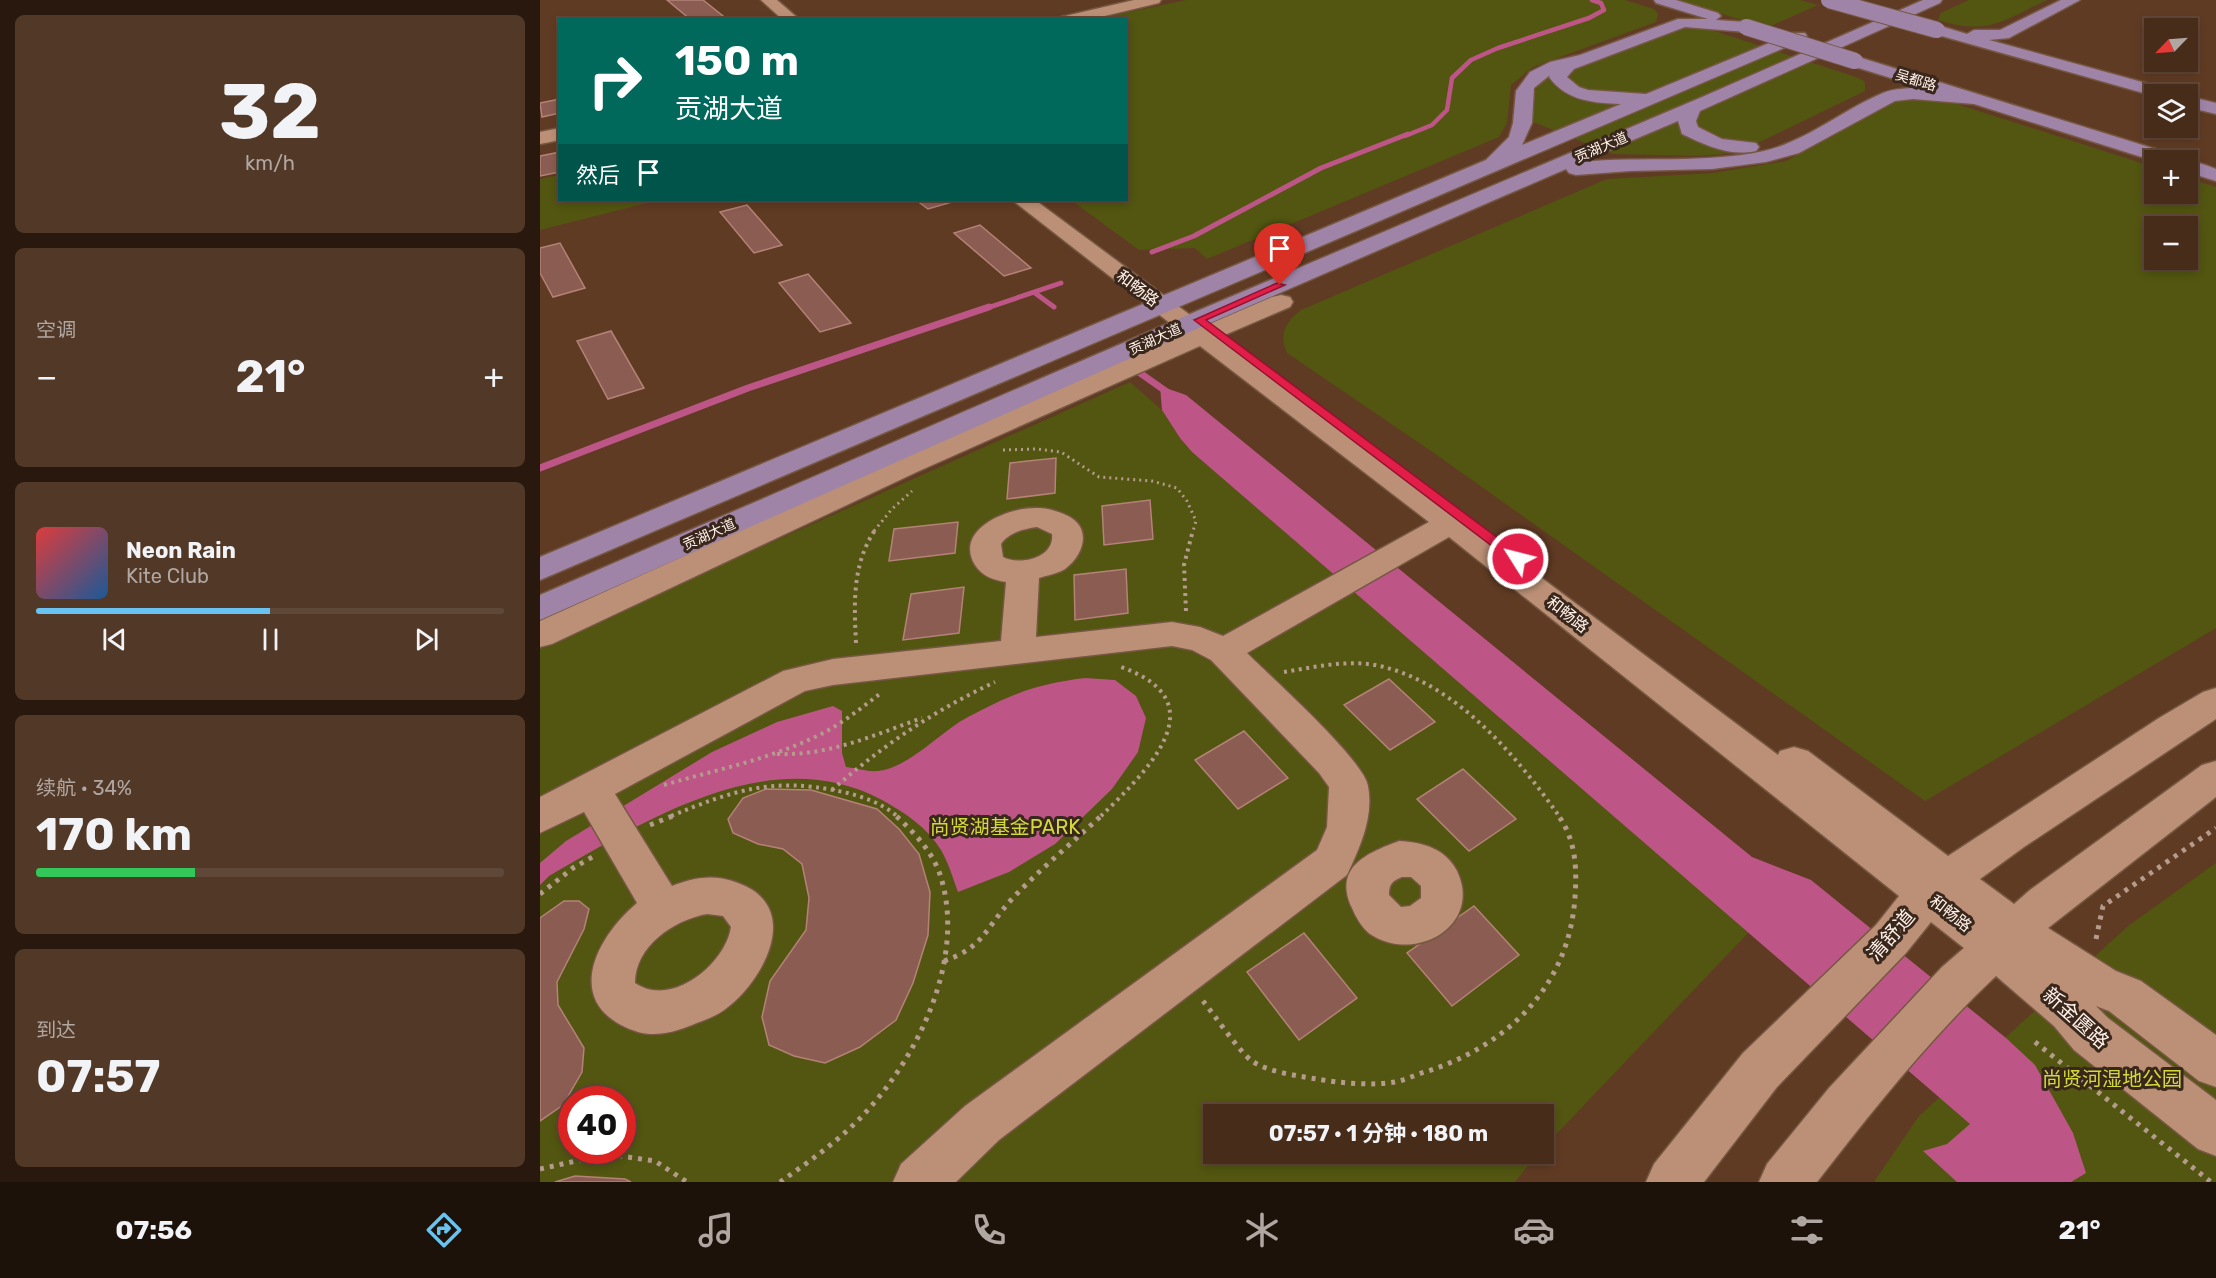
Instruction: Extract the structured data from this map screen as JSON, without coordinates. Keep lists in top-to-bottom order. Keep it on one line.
{"streets":{"main road":["吴都路","贡湖大道"],"street":["和畅路","清舒道","新金匮路"]},"crossings":[["贡湖大道","和畅路"],["和畅路","清舒道"],["和畅路","新金匮路"]],"parks":["尚贤湖基金PARK","尚贤河湿地公园"],"north":"bottom left","page":{"tile":[["32","km/h"],"空调",["续航 · 34%","170 km"],["到达","07:57"]],"map_buttons":["+","−"],"turn":["150 m","贡湖大道"],"then":"然后","heat":["−","21°","+"],"song":["Neon Rain","Kite Club"],"limit":"40","trip":"07:57 · 1 分钟 · 180 m","tabs":["07:56","21°"]}}
